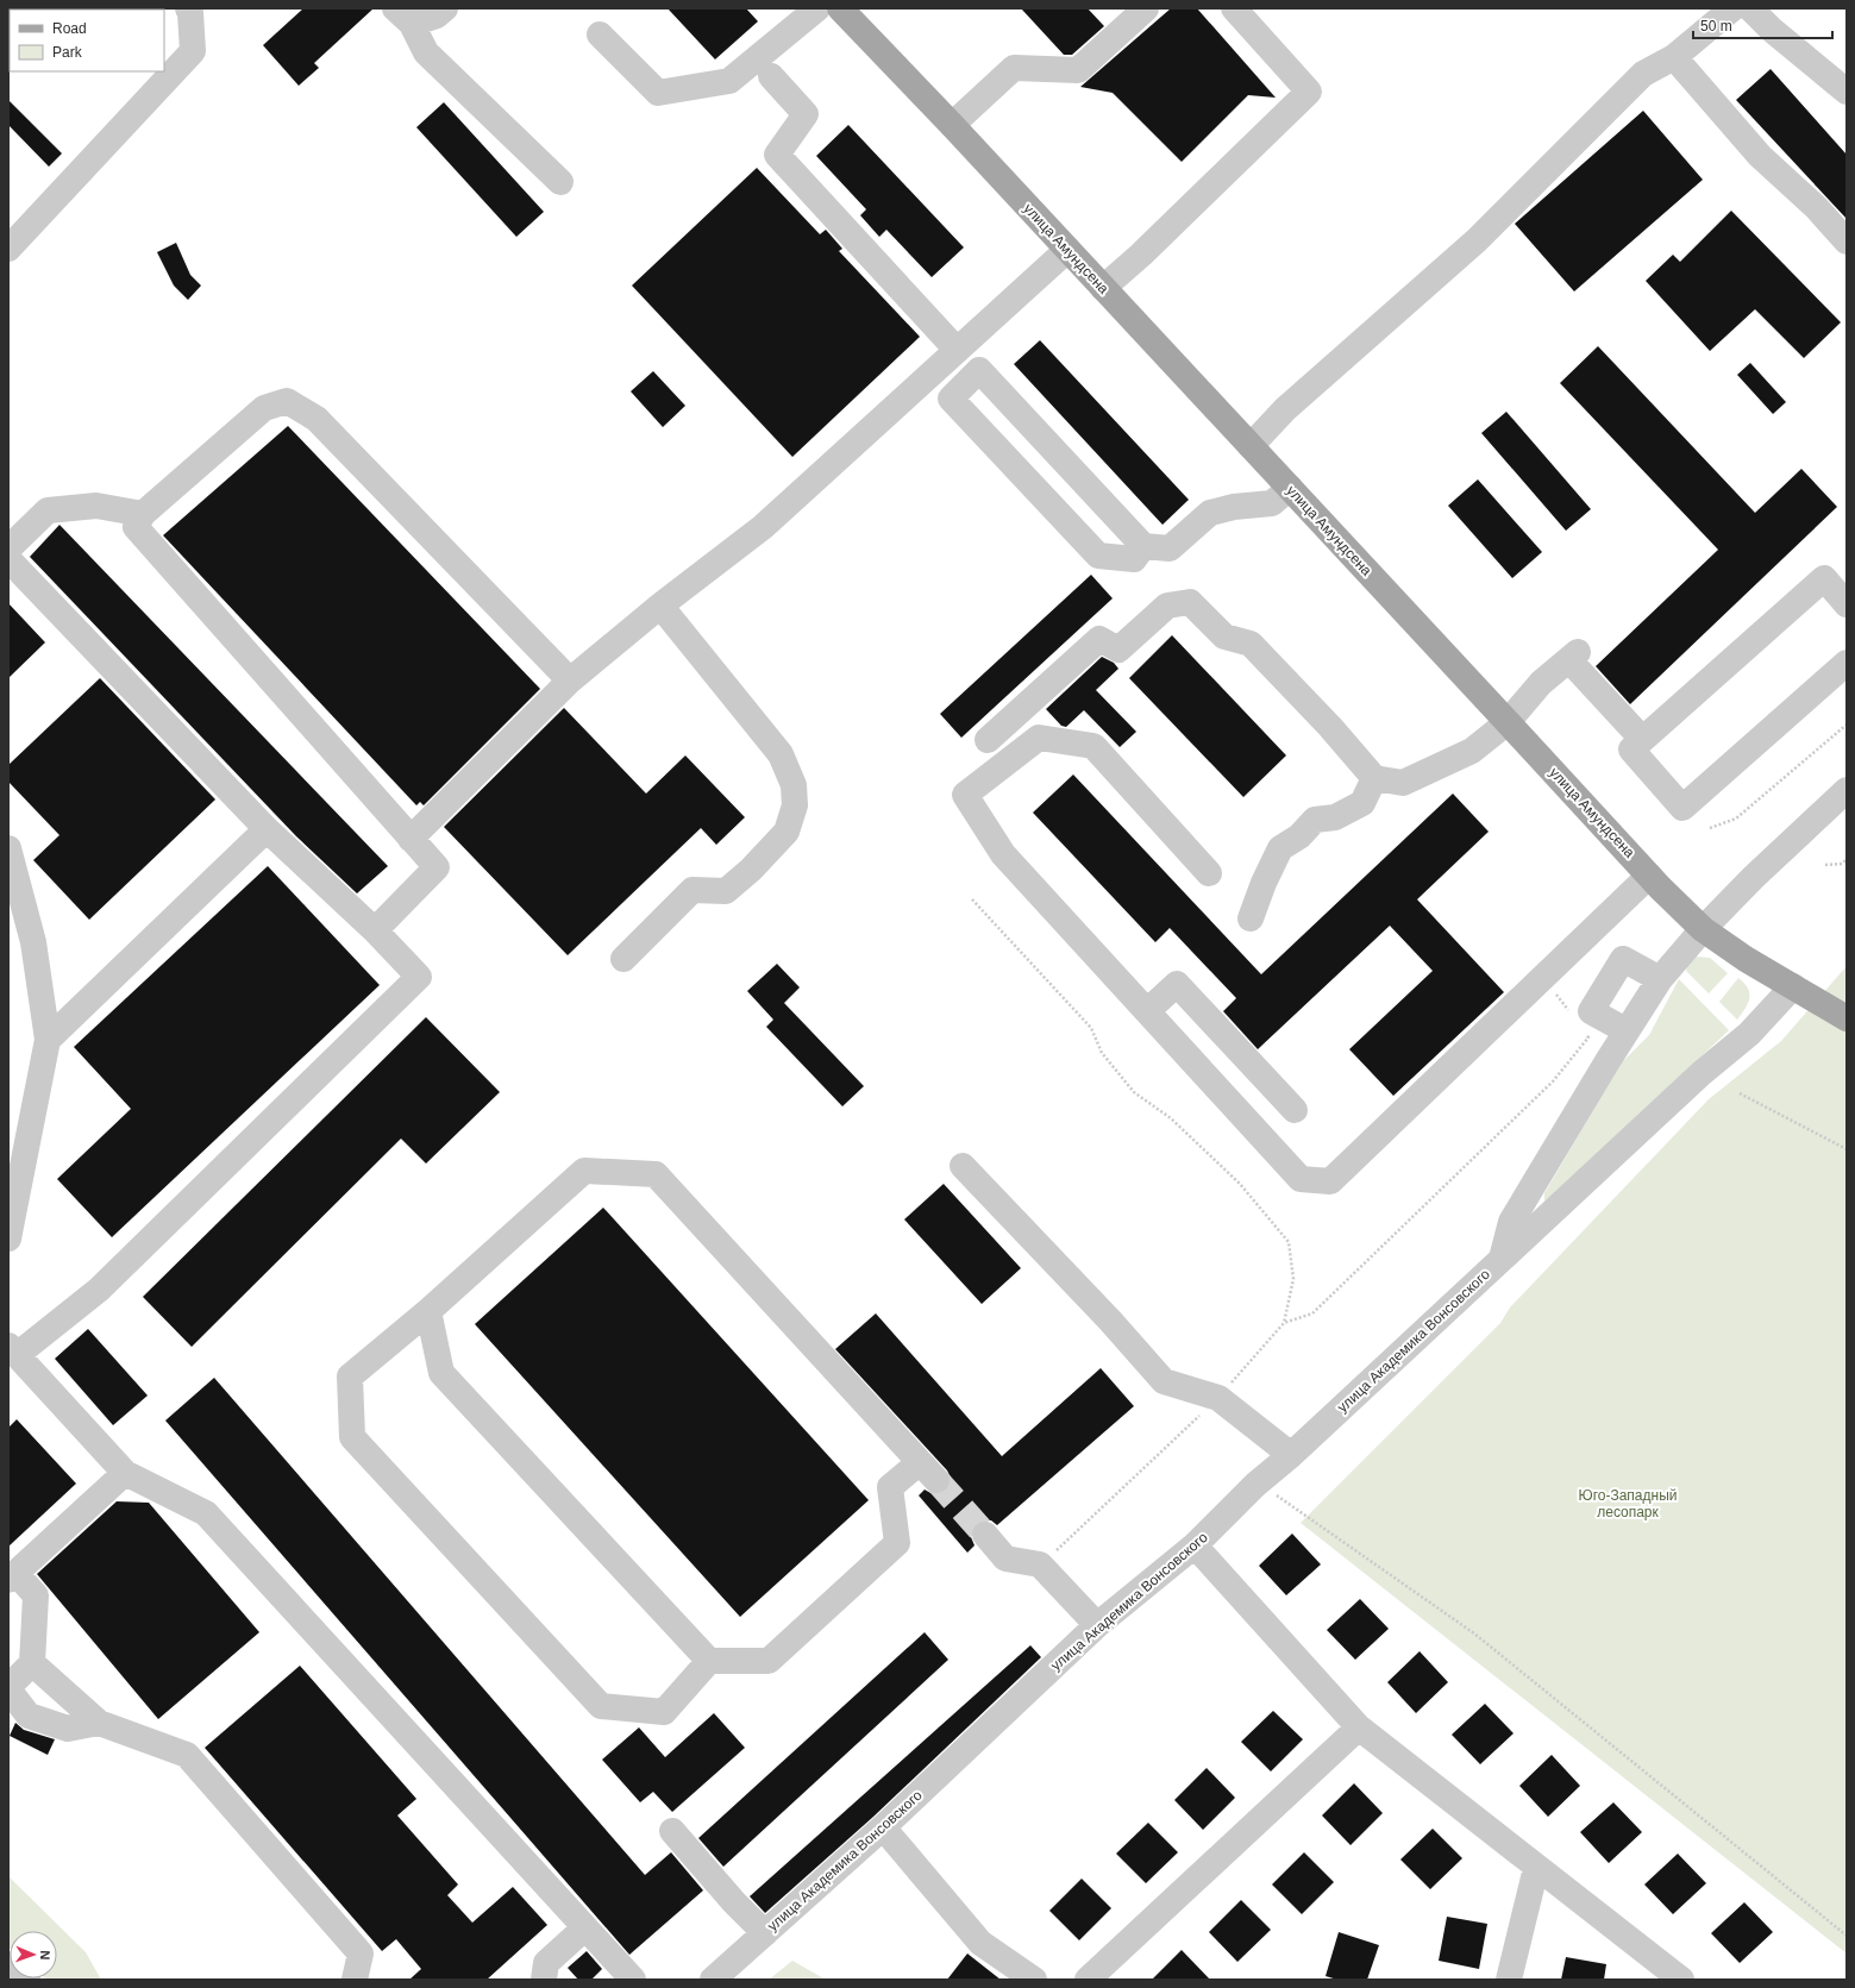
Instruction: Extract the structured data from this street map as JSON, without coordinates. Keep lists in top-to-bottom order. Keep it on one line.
{"streets":{"main road":["улица Амундсена"],"street":["улица Академика Вонсовского"]},"crossings":[["улица Амундсена","улица Академика Вонсовского"]],"parks":["Юго-Западный лесопарк"],"legend":["Road","Park"],"scale_bar":"50 m","north":"right"}
